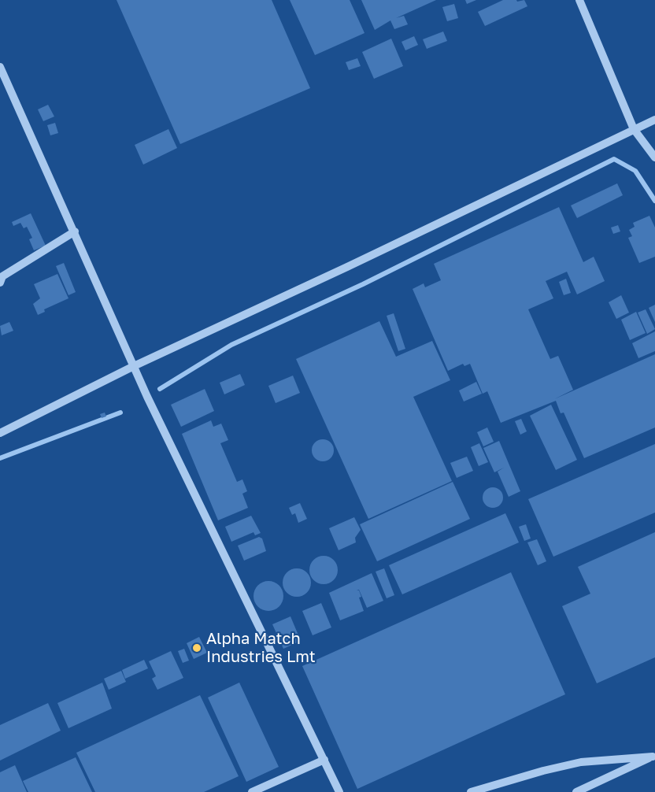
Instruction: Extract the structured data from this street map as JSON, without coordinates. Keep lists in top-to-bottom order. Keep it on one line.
{"places":["Alpha Match Industries Lmt"]}
